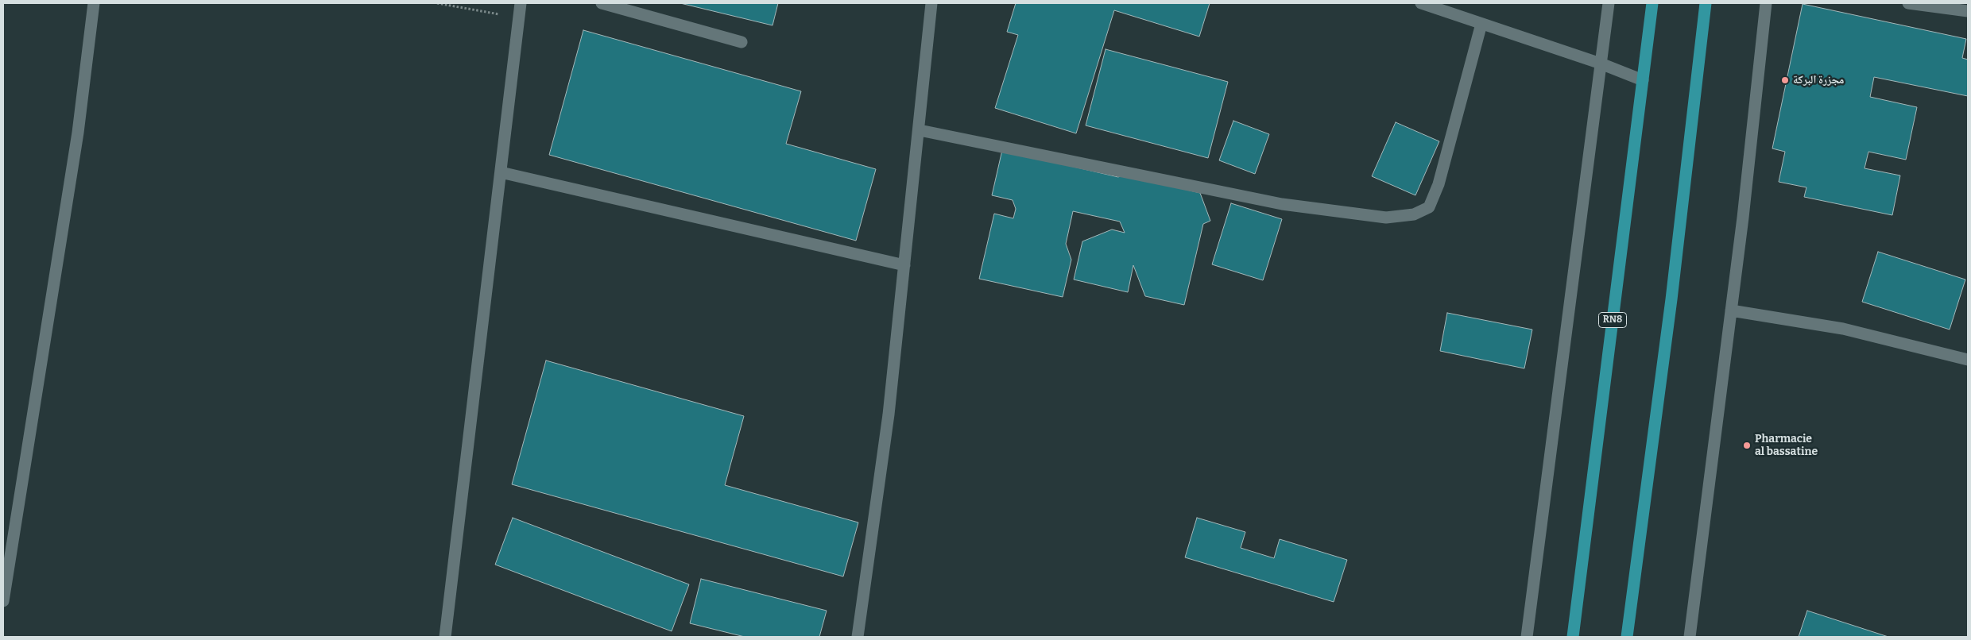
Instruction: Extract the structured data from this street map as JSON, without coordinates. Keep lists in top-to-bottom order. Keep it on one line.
{"streets":{"highway":["RN8"]},"places":["مجزرة البركة","Pharmacie al bassatine"]}
